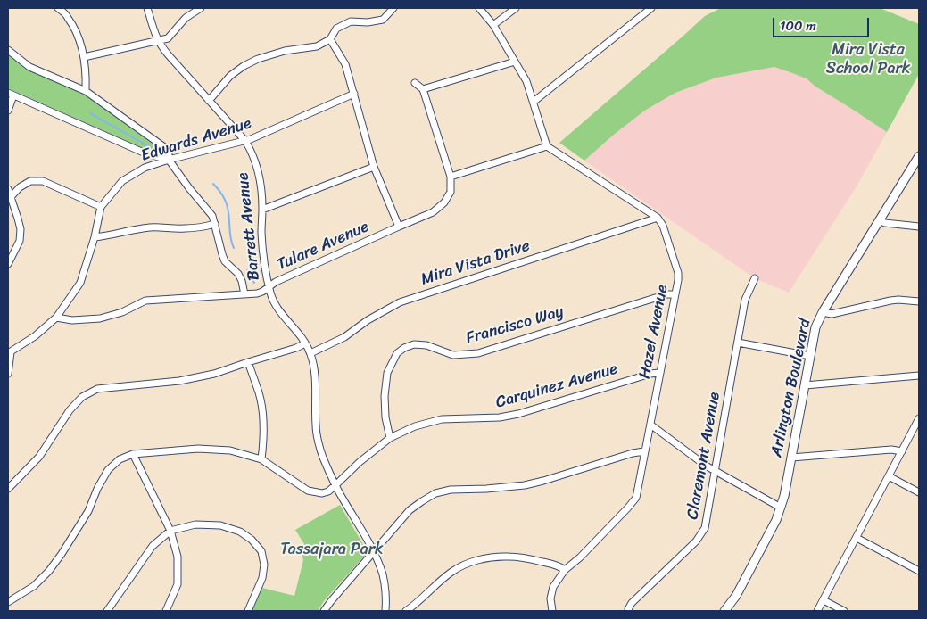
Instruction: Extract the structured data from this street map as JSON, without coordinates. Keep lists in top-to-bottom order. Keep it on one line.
{"streets":{"main road":["Arlington Boulevard"],"street":["Edwards Avenue","Barrett Avenue","Tulare Avenue","Mira Vista Drive","Francisco Way","Hazel Avenue","Carquinez Avenue","Claremont Avenue"]},"crossings":[["Edwards Avenue","Barrett Avenue"],["Edwards Avenue","Tulare Avenue"],["Barrett Avenue","Tulare Avenue"],["Barrett Avenue","Mira Vista Drive"],["Barrett Avenue","Carquinez Avenue"],["Mira Vista Drive","Hazel Avenue"],["Francisco Way","Hazel Avenue"],["Francisco Way","Carquinez Avenue"],["Hazel Avenue","Carquinez Avenue"]],"parks":["Mira Vista School Park","Tassajara Park"],"scale_bar":"100 m"}
